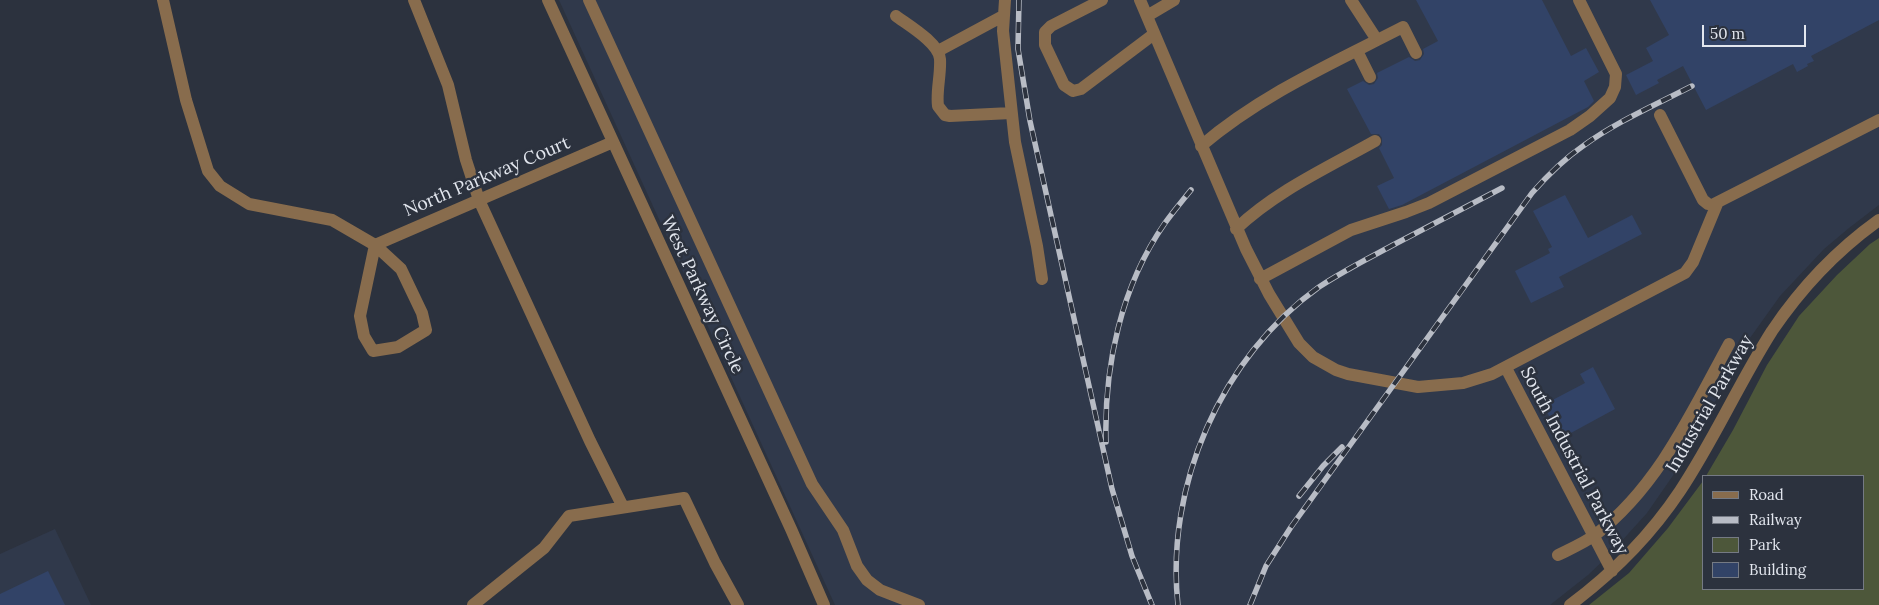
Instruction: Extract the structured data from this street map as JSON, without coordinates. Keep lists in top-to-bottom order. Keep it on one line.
{"streets":{"street":["North Parkway Court","West Parkway Circle","Industrial Parkway","South Industrial Parkway"]},"crossings":[["North Parkway Court","West Parkway Circle"],["Industrial Parkway","South Industrial Parkway"]],"legend":["Road","Railway","Park","Building"],"scale_bar":"50 m"}
